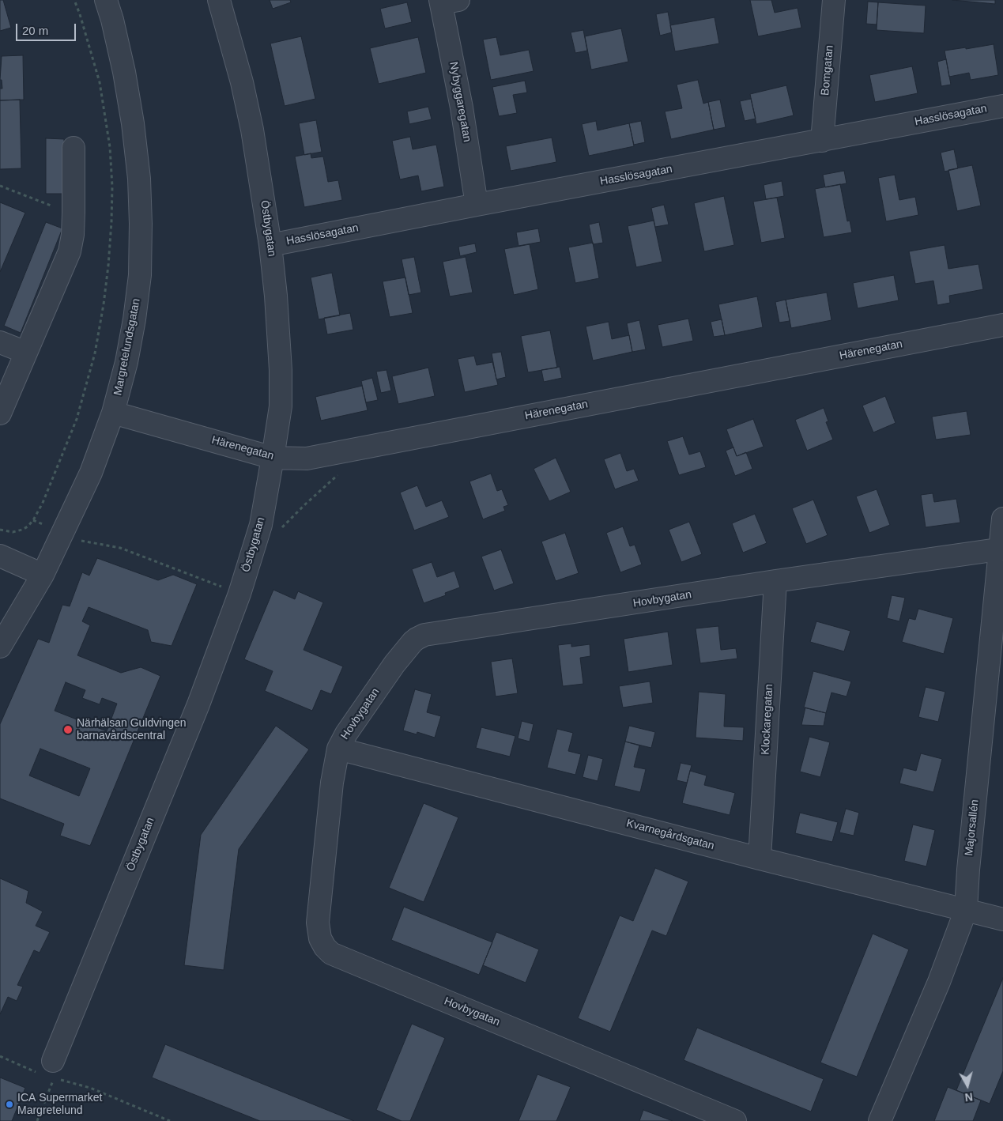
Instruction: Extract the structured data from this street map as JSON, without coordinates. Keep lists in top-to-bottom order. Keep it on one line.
{"streets":{"street":["Bomgatan","Nybyggaregatan","Hasslösagatan","Östbygatan","Margretelundsgatan","Härenegatan","Hovbygatan","Klockaregatan","Majorsallén","Kvarnegårdsgatan"]},"crossings":[["Bomgatan","Hasslösagatan"],["Nybyggaregatan","Hasslösagatan"],["Hasslösagatan","Östbygatan"],["Östbygatan","Härenegatan"],["Margretelundsgatan","Härenegatan"],["Hovbygatan","Klockaregatan"],["Hovbygatan","Majorsallén"],["Hovbygatan","Kvarnegårdsgatan"],["Klockaregatan","Kvarnegårdsgatan"],["Majorsallén","Kvarnegårdsgatan"]],"places":["Närhälsan Guldvingen barnavårdscentral","ICA Supermarket Margretelund"],"scale_bar":"20 m","north":"bottom"}
